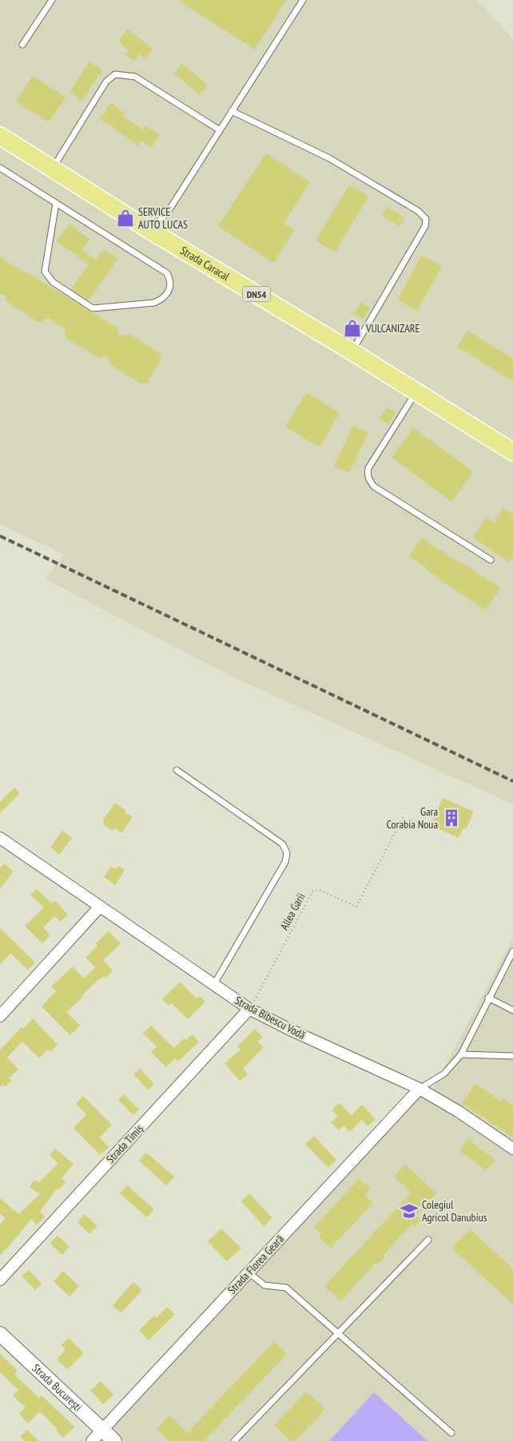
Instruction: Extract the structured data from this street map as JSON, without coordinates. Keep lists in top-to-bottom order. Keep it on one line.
{"streets":{"main road":["Strada Caracal","DN54"],"street":["Strada Bibescu Vodă","Strada Timiș","Strada Florea Geară","Strada București"],"path":["Allea Garii"]},"crossings":[["Allea Garii","Strada Bibescu Vodă"],["Allea Garii","Strada Timiș"],["Strada Bibescu Vodă","Strada Timiș"],["Strada Bibescu Vodă","Strada Florea Geară"],["Strada Florea Geară","Strada București"]],"places":{"shop":["SERVICE AUTO LUCAS","VULCANIZARE"],"building":["Gara Corabia Noua"],"school or university":["Colegiul Agricol Danubius"]}}
